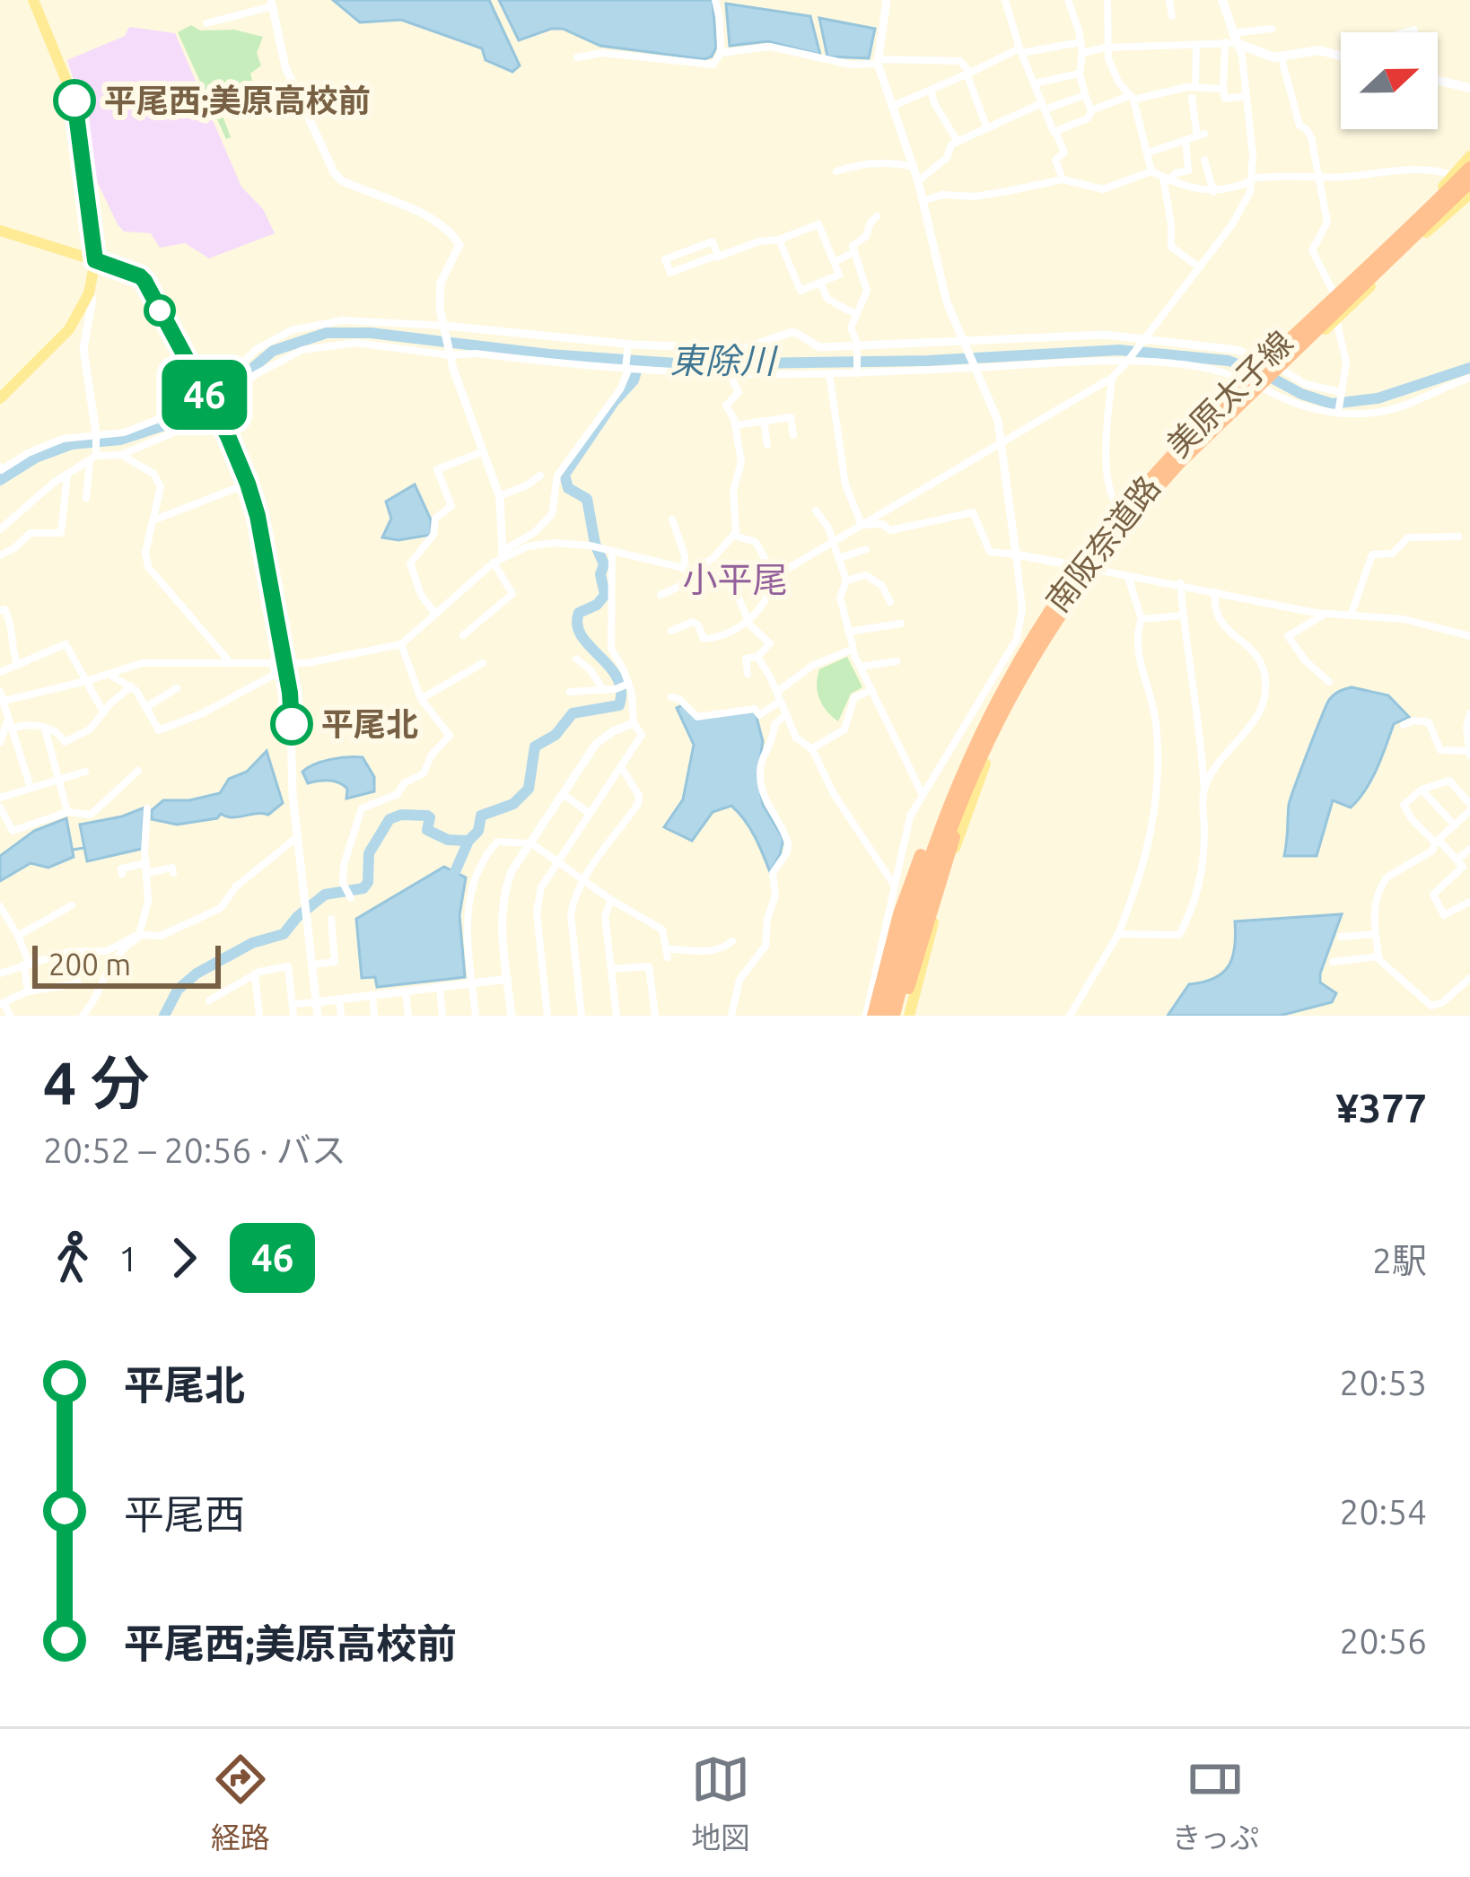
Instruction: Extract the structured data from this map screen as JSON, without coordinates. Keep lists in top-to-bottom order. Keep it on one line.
{"streets":{"highway":["南阪奈道路"],"main road":["美原太子線"]},"crossings":[["美原太子線","南阪奈道路"]],"districts":["小平尾"],"water":["東除川"],"places":["平尾西;美原高校前","平尾北"],"lines":["bus line 46"],"scale_bar":"200 m","north":"right","page":{"on_map":"46","scale":"200 m","heading":["4 分","20:52 – 20:56 · バス","¥377"],"legs":["1","46","2駅"],"list":[{"name":"平尾北","value":"20:53"},{"name":"平尾西","value":"20:54"},{"name":"平尾西;美原高校前","value":"20:56"}],"tabs":["経路","地図","きっぷ"]}}
